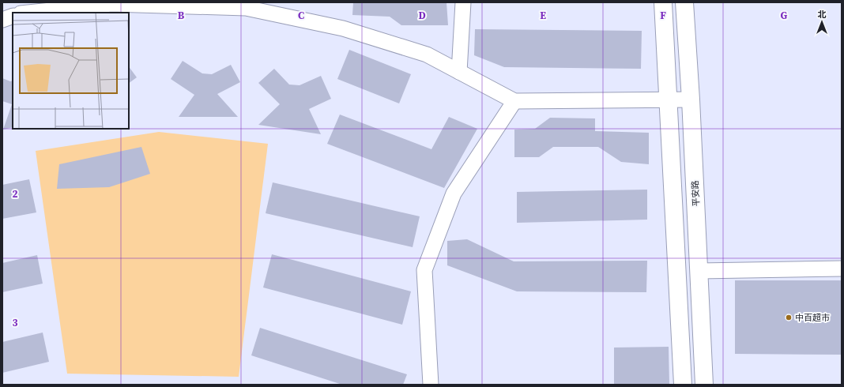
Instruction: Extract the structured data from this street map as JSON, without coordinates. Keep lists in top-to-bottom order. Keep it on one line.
{"streets":{"main road":["平安路"]},"places":["中百超市"],"north":"top","grid":{"columns":["B","C","D","E","F","G"],"rows":["2","3"]}}
